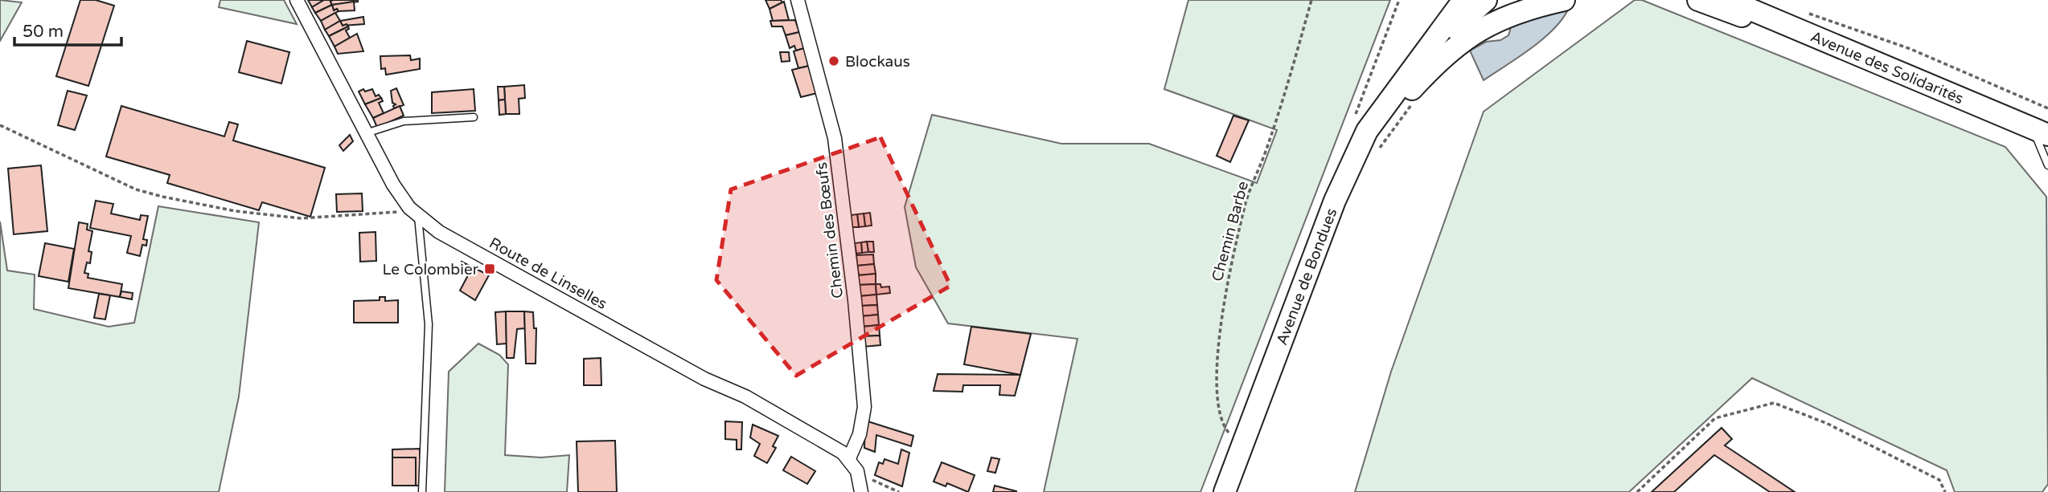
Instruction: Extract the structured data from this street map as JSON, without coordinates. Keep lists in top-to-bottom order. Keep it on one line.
{"streets":{"main road":["Avenue des Solidarités","Avenue de Bondues"],"street":["Chemin des Bœufs","Route de Linselles"],"path":["Chemin Barbe"]},"crossings":[["Chemin des Bœufs","Route de Linselles"]],"places":{"other":["Blockaus"],"transit":["Le Colombier"]},"scale_bar":"50 m"}
